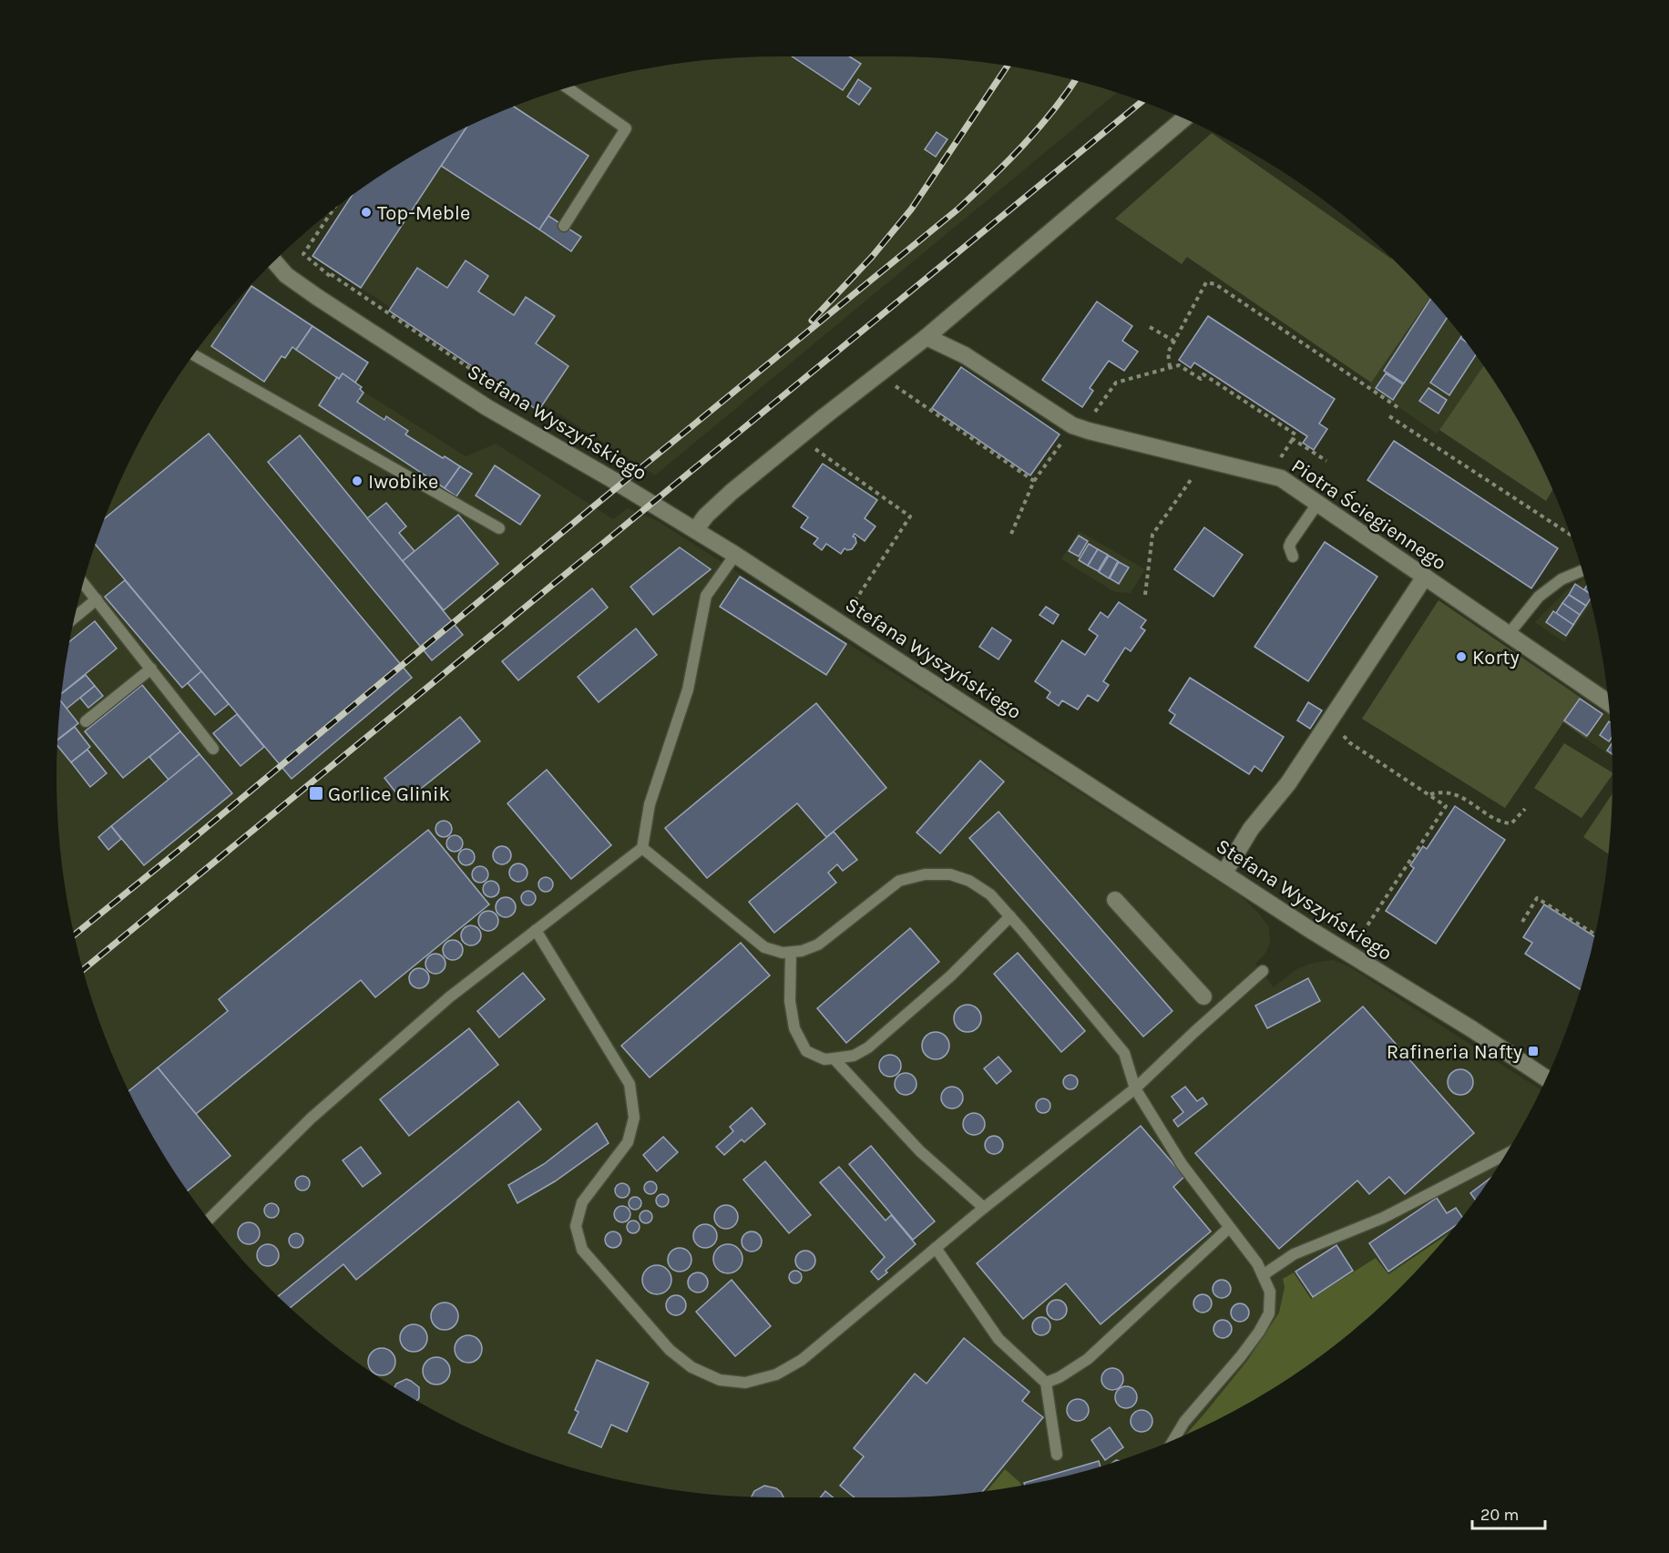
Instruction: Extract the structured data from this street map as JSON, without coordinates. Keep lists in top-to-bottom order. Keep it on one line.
{"streets":{"street":["Stefana Wyszyńskiego","Piotra Ściegiennego"]},"places":{"other":["Top-Meble","Iwobike","Korty"],"transit":["Gorlice Glinik","Rafineria Nafty"]},"scale_bar":"20 m"}
